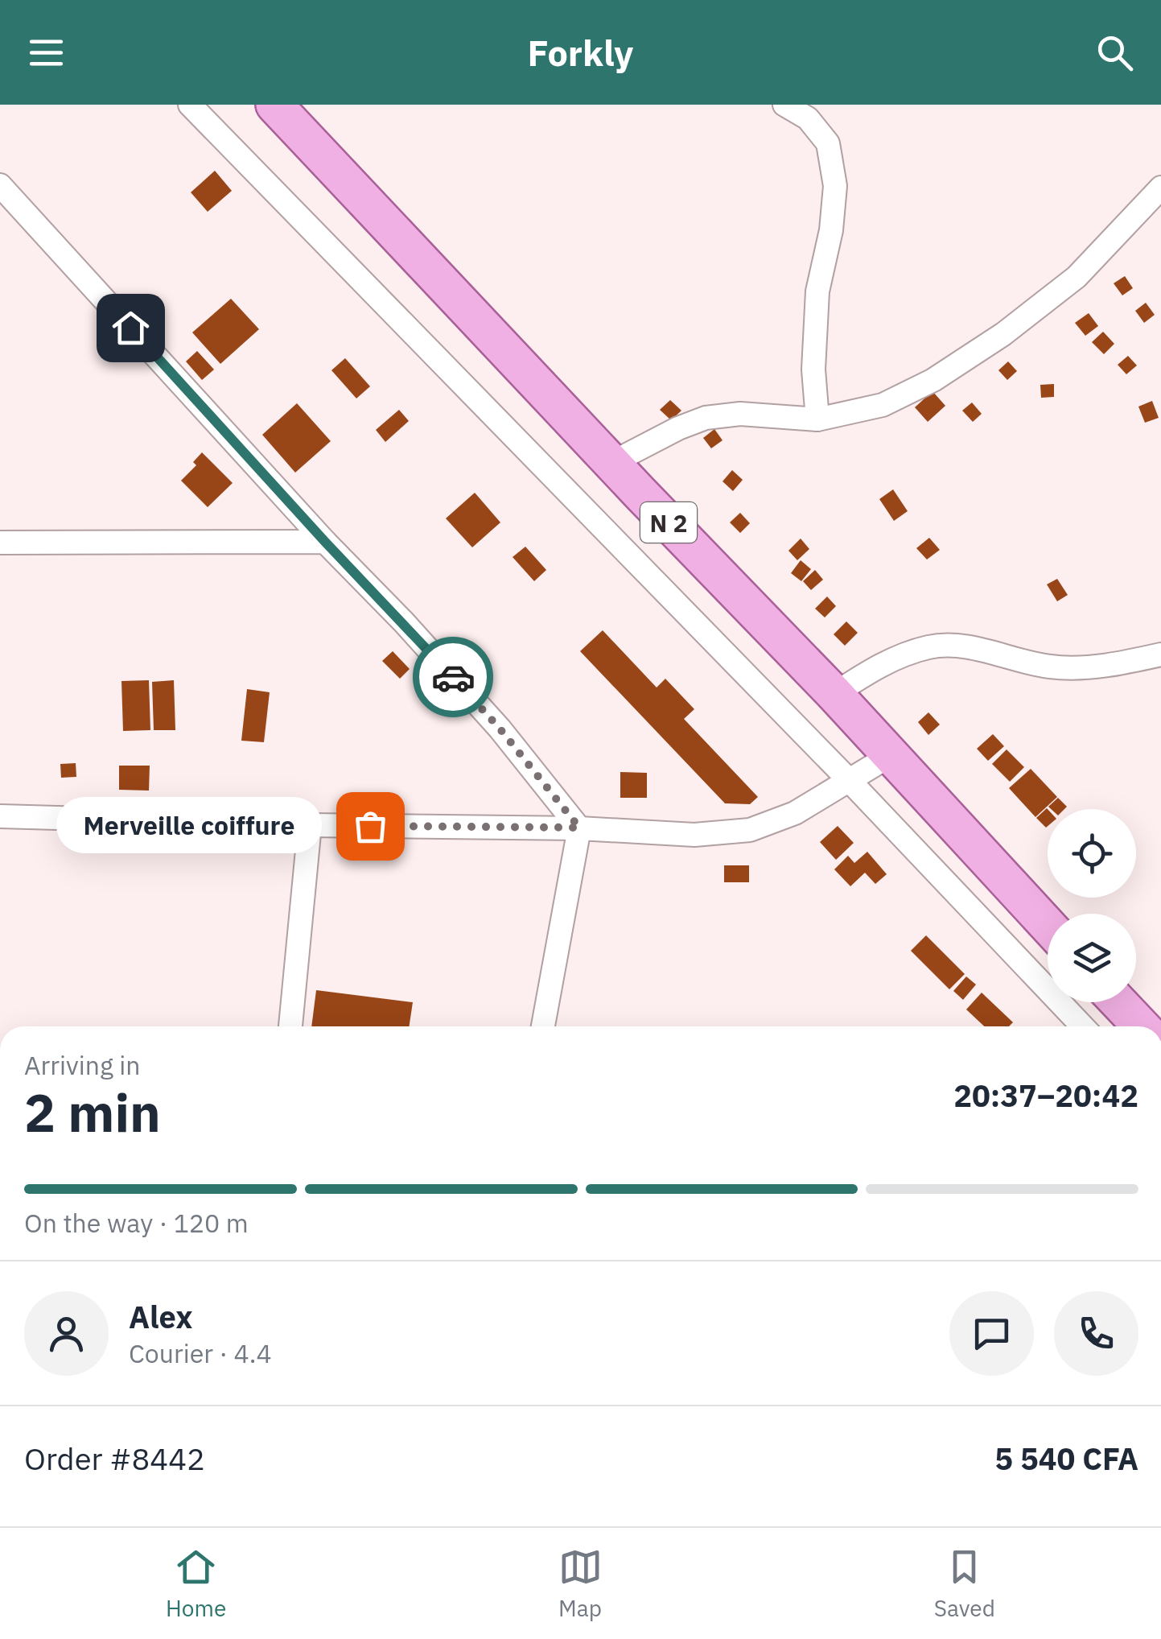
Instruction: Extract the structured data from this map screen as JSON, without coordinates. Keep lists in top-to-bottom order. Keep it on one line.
{"streets":{"main road":["N 2"]},"places":["Merveille coiffure"],"page":{"header":"Forkly","bubble":"Merveille coiffure","heading":["2 min","Arriving in","20:37–20:42"],"panel":["Alex","Courier · 4.4","Order #8442","5 540 CFA"],"bar":"On the way · 120 m","tabs":["Home","Map","Saved"]}}
